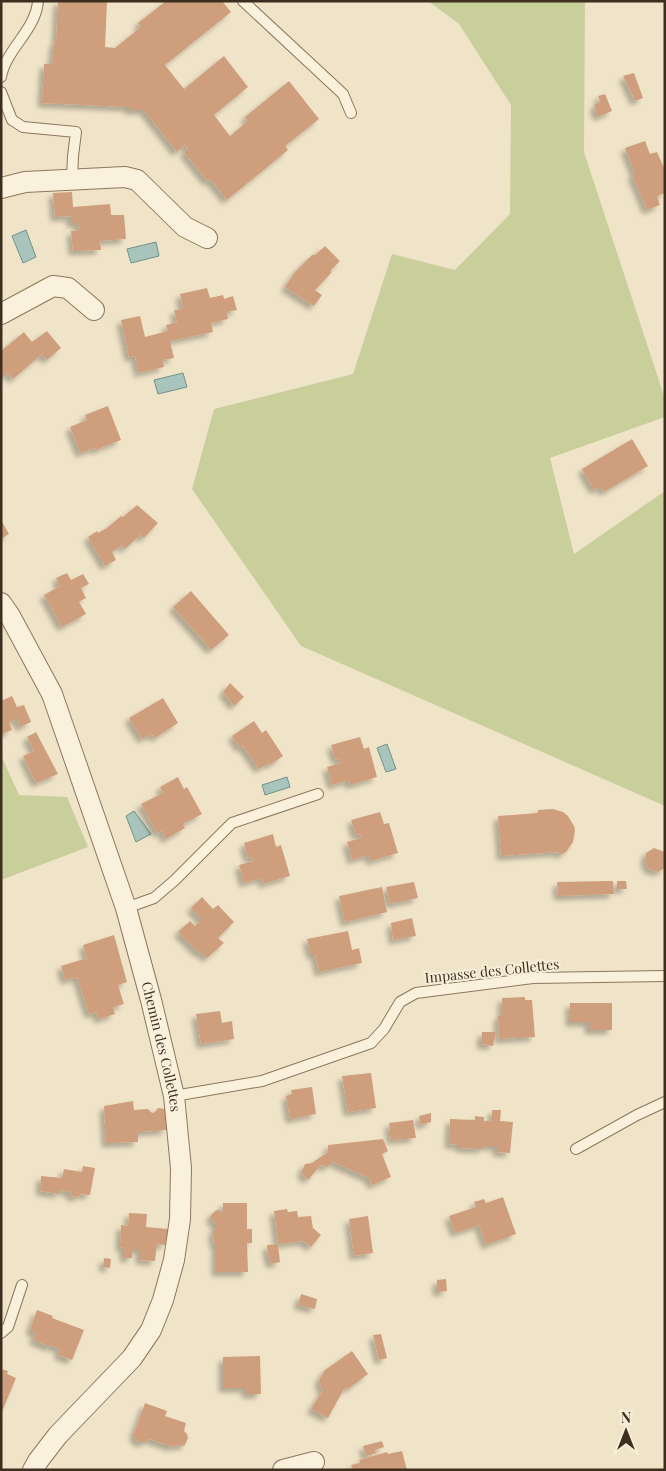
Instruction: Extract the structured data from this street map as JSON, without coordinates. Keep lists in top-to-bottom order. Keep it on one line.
{"streets":{"street":["Chemin des Collettes"],"lane":["Impasse des Collettes"]},"crossings":[["Impasse des Collettes","Chemin des Collettes"]],"north":"top"}
